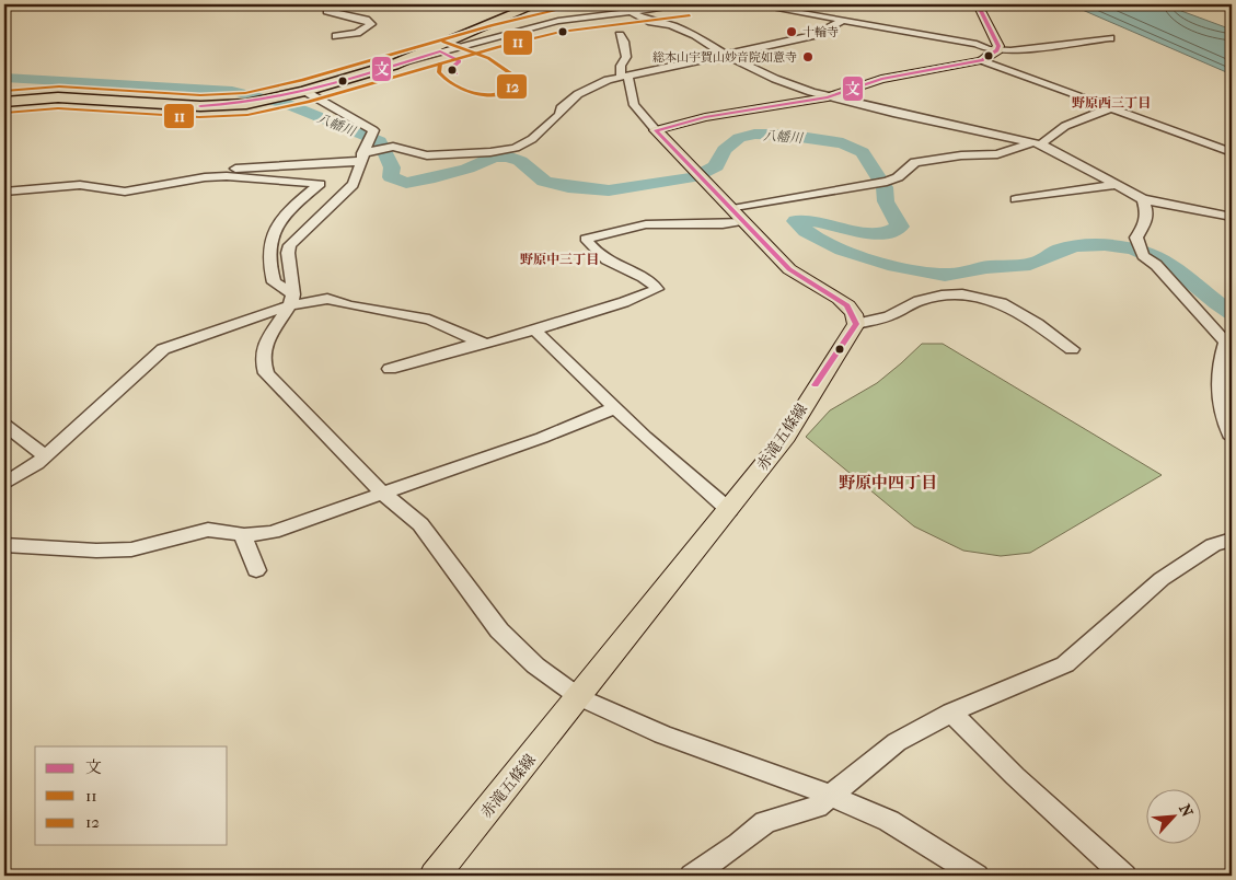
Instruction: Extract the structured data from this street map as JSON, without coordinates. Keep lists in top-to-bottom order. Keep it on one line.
{"streets":{"main road":["赤滝五條線"]},"districts":["野原西三丁目","野原中三丁目","野原中四丁目"],"water":["八幡川"],"places":["十輪寺","総本山宇賀山妙音院如意寺"],"lines":["transit line 文","transit line 12","transit line 11"],"legend":["文","11","12"],"north":"top right"}
